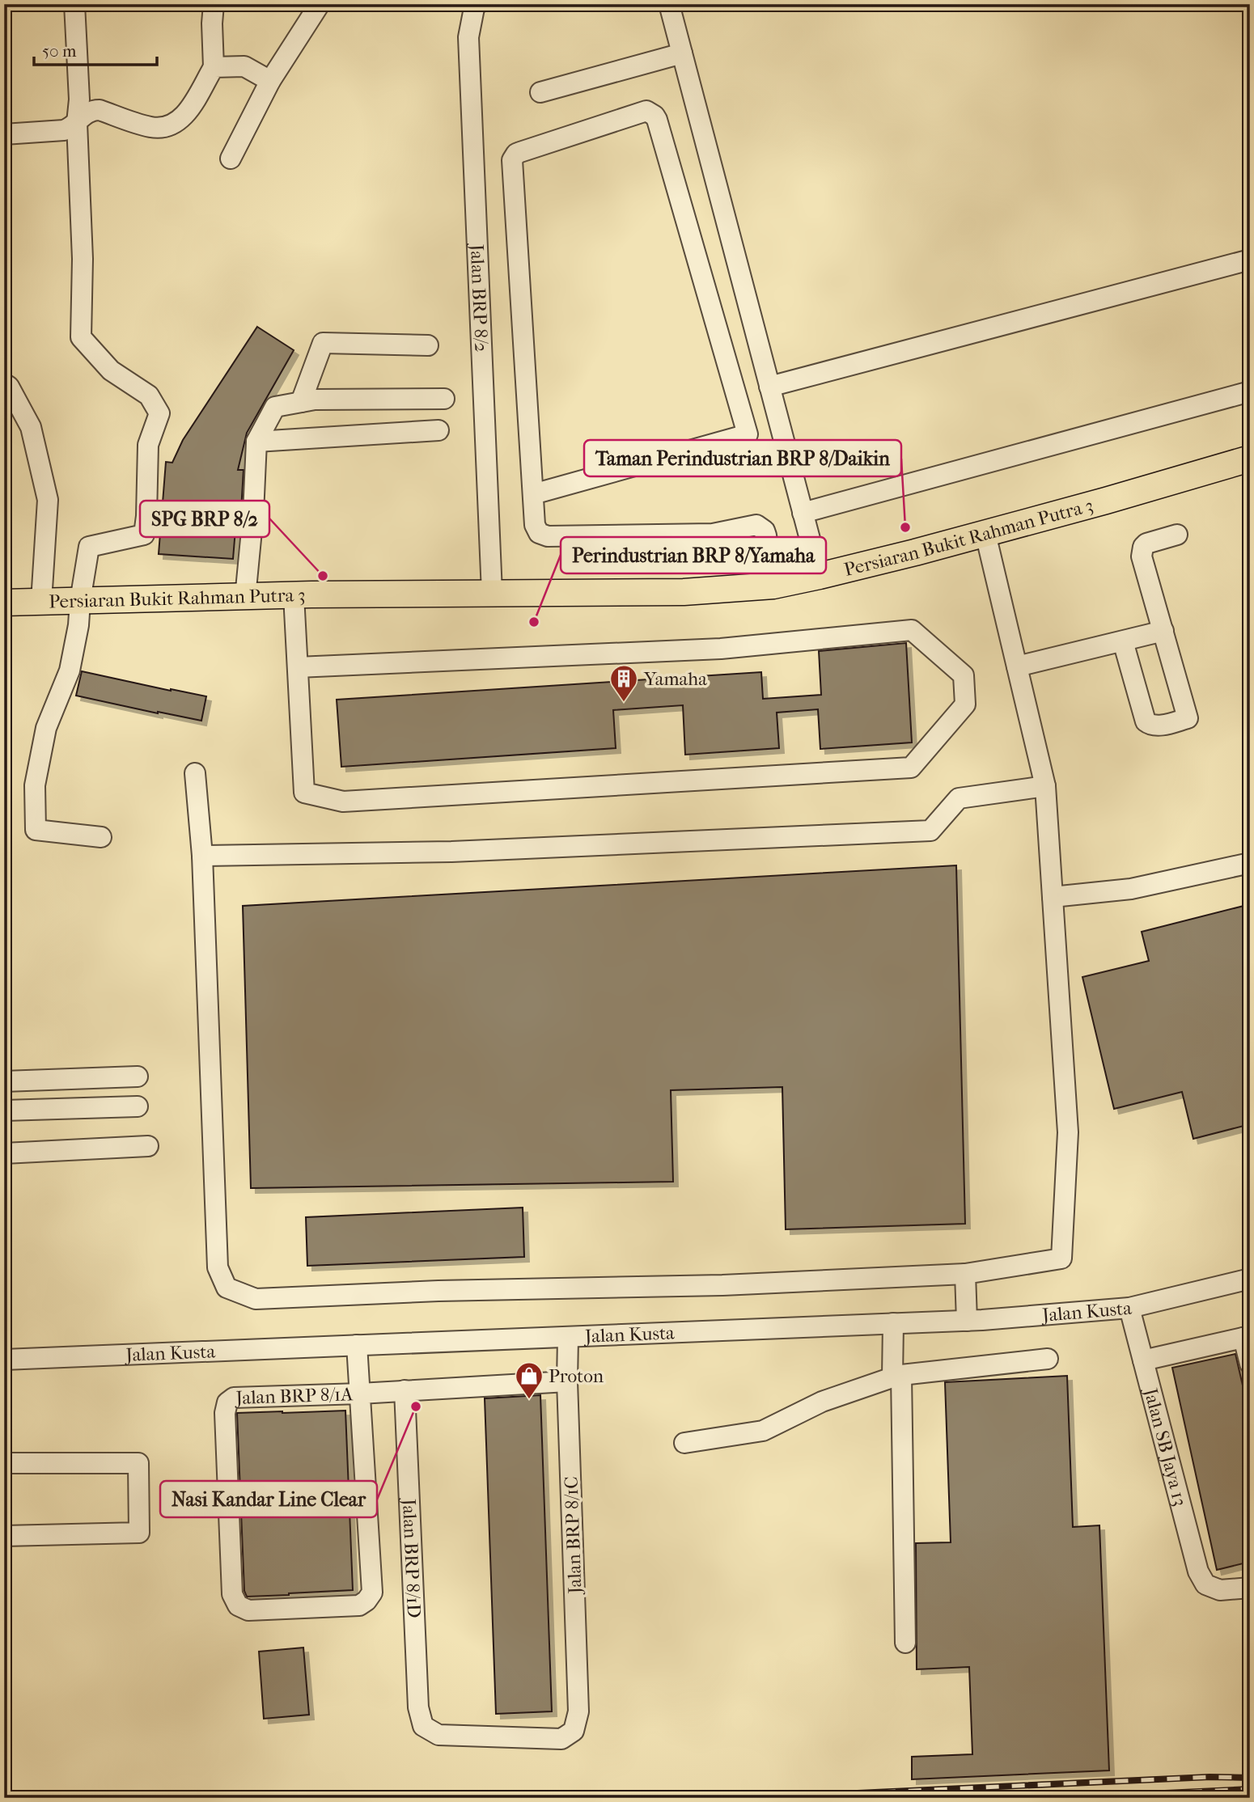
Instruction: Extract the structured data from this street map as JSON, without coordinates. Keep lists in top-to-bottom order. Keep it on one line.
{"streets":{"main road":["Persiaran Bukit Rahman Putra 3"],"street":["Jalan BRP 8/2","Jalan Kusta","Jalan BRP 8/1A","Jalan SB Jaya 13","Jalan BRP 8/1C","Jalan BRP 8/1D"]},"crossings":[["Jalan BRP 8/2","Persiaran Bukit Rahman Putra 3"],["Jalan Kusta","Jalan SB Jaya 13"],["Jalan Kusta","Jalan BRP 8/1C"],["Jalan BRP 8/1A","Jalan BRP 8/1C"],["Jalan BRP 8/1A","Jalan BRP 8/1D"],["Jalan BRP 8/1C","Jalan BRP 8/1D"]],"places":{"other":["Taman Perindustrian BRP 8/Daikin","SPG BRP 8/2","Perindustrian BRP 8/Yamaha","Nasi Kandar Line Clear"],"building":["Yamaha"],"shop":["Proton"]},"scale_bar":"50 m"}
